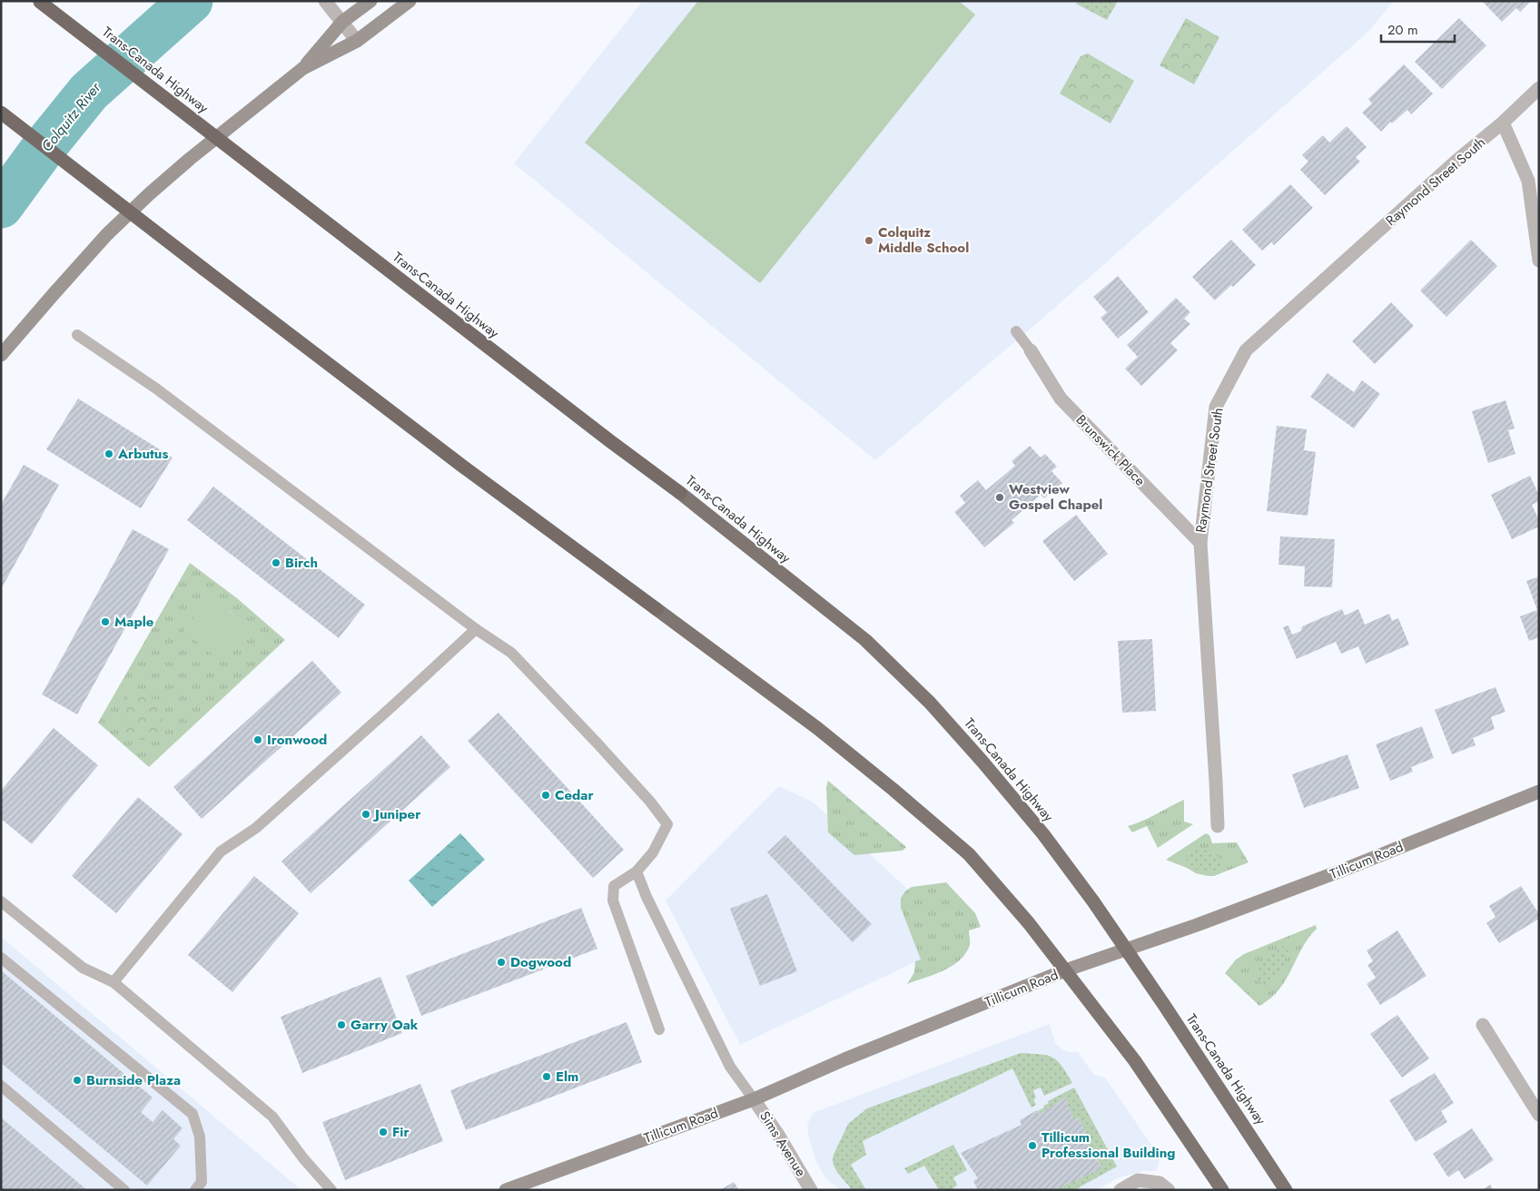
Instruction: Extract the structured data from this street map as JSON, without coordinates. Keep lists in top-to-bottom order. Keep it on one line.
{"streets":{"highway":["Trans-Canada Highway"],"main road":["Tillicum Road"],"street":["Raymond Street South","Brunswick Place","Sims Avenue"]},"crossings":[["Trans-Canada Highway","Tillicum Road"],["Raymond Street South","Brunswick Place"],["Tillicum Road","Sims Avenue"]],"water":["Colquitz River"],"places":["Colquitz Middle School","Arbutus","Westview Gospel Chapel","Birch","Maple","Ironwood","Cedar","Juniper","Dogwood","Garry Oak","Elm","Burnside Plaza","Fir","Tillicum Professional Building"],"scale_bar":"20 m"}
